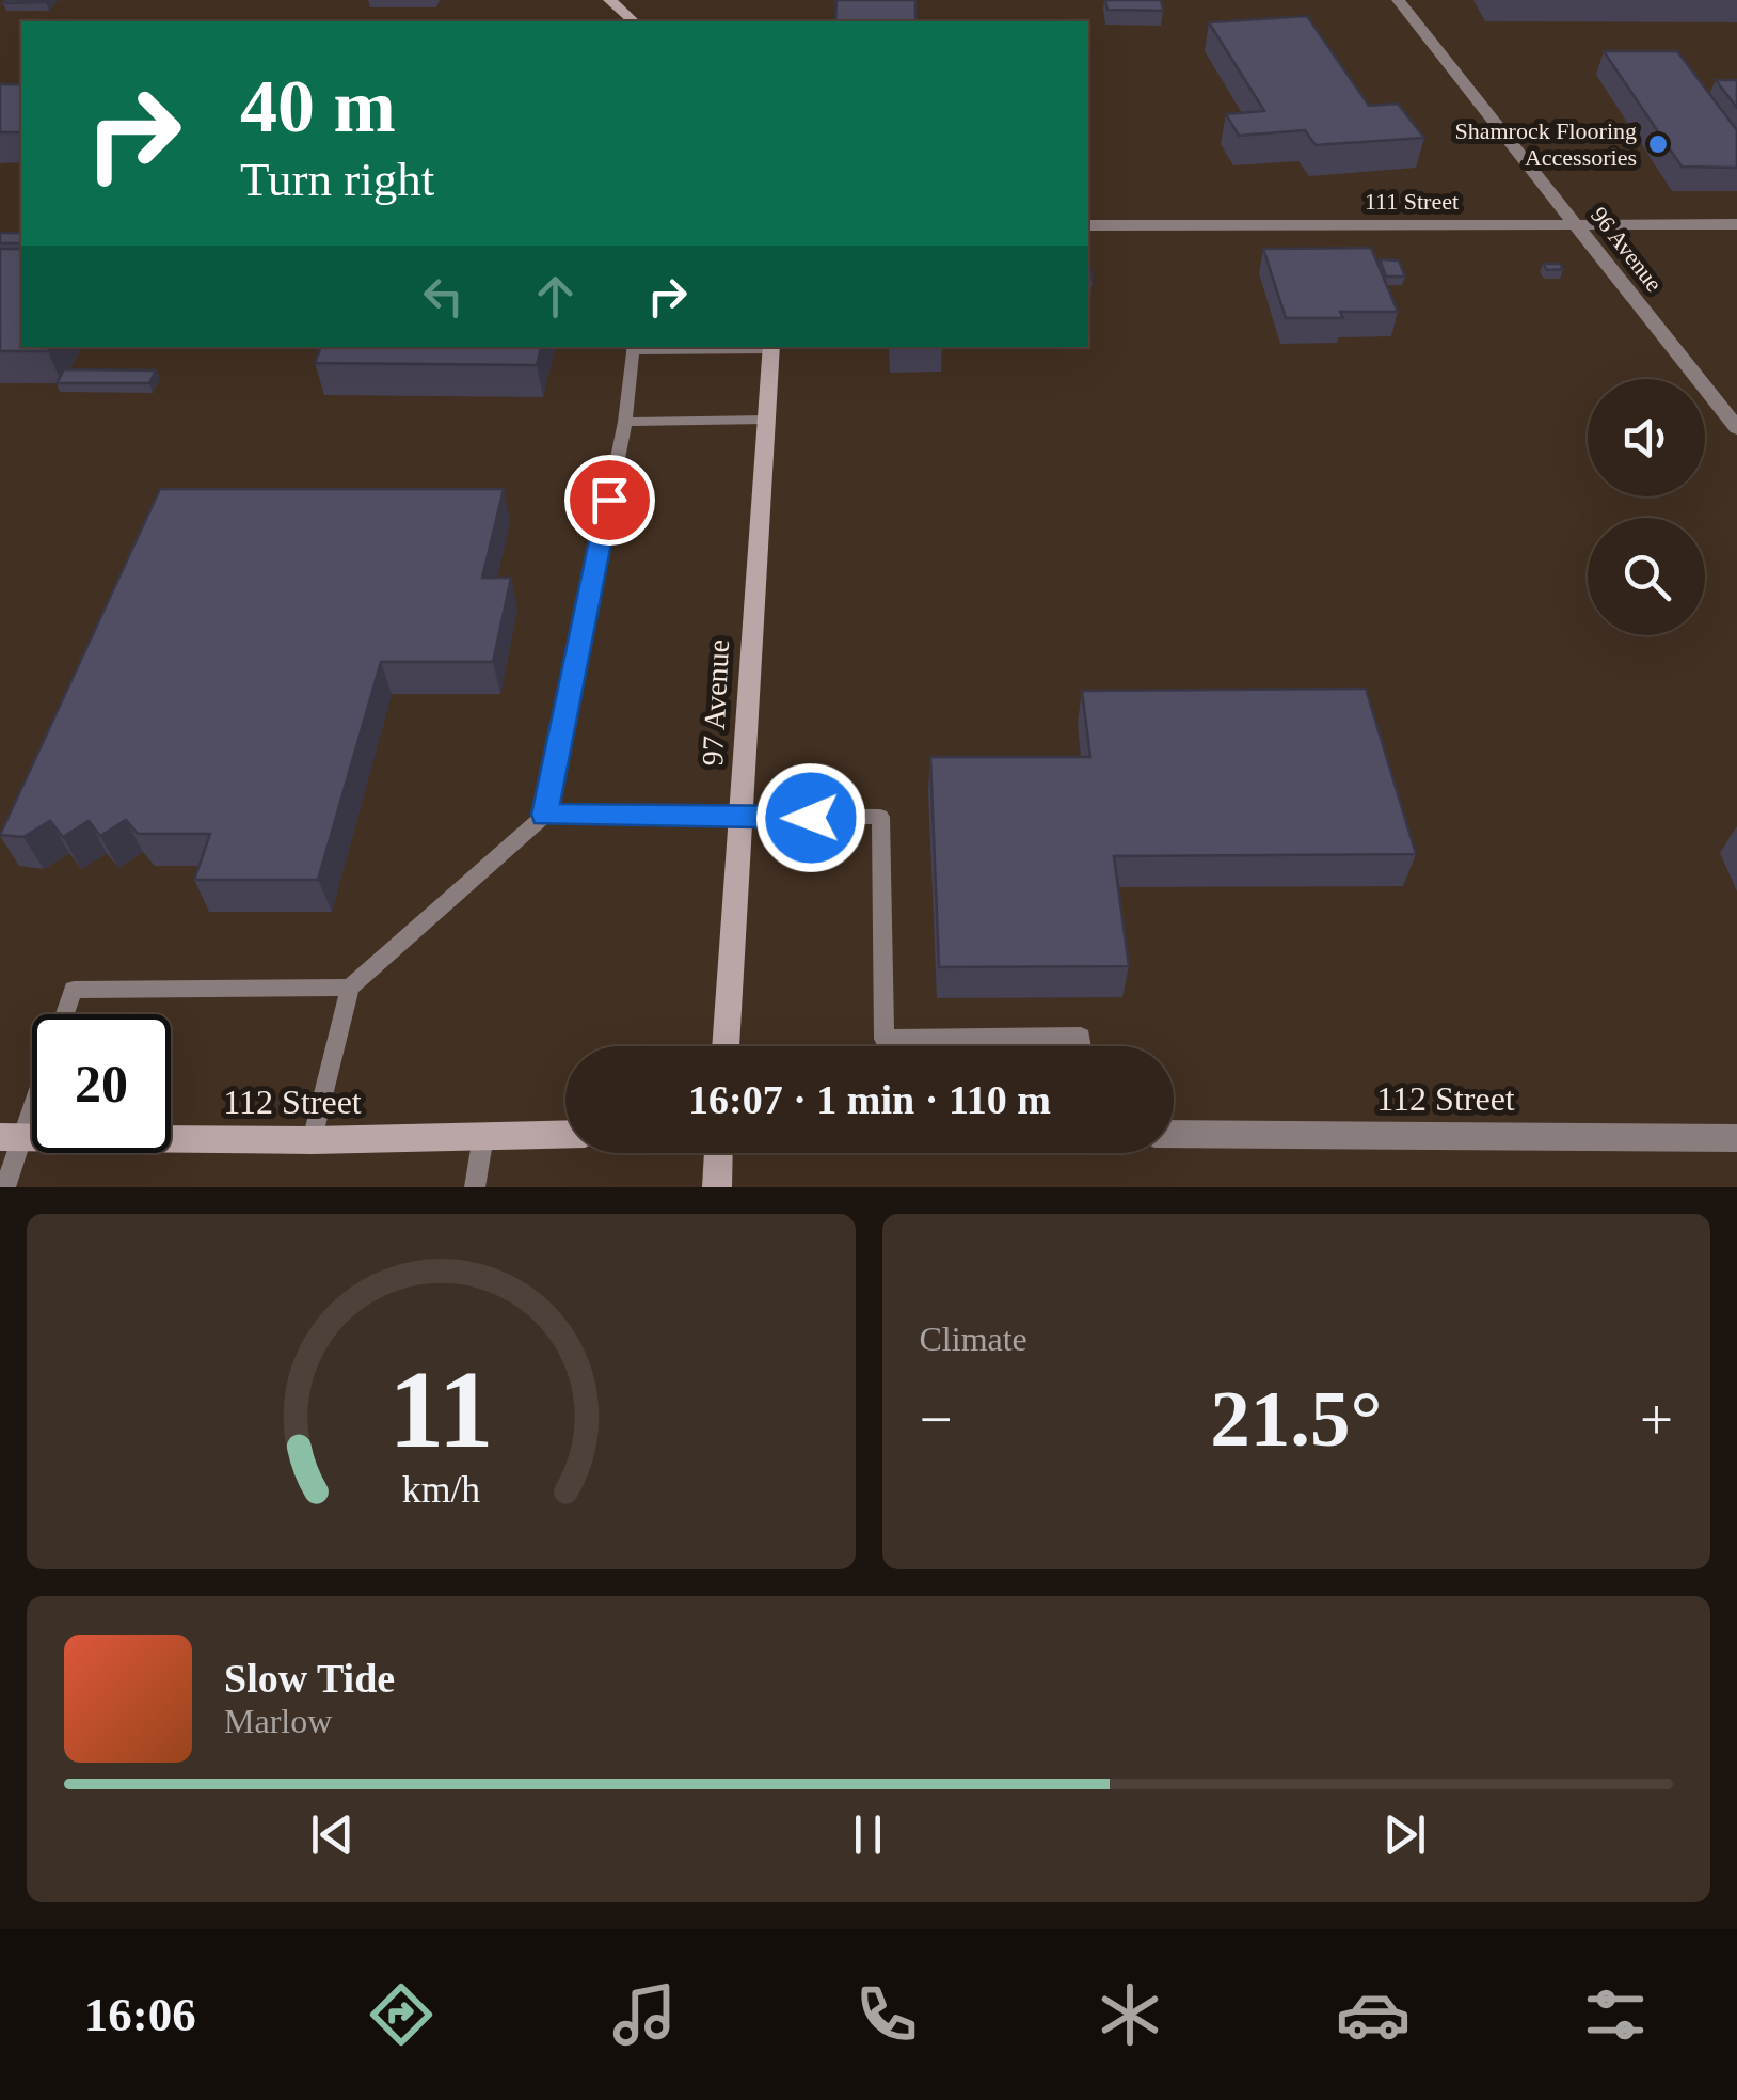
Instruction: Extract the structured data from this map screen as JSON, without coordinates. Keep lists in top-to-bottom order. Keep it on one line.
{"streets":{"street":["111 Street","96 Avenue","97 Avenue","112 Street"]},"crossings":[["111 Street","96 Avenue"]],"places":["Shamrock Flooring Accessories"],"page":{"turn":["40 m","Turn right"],"limit":"20","trip":"16:07 · 1 min · 110 m","tile":"Climate","heat":["−","21.5°","+"],"song":["Slow Tide","Marlow"],"tabs":"16:06","gauge":["11","km/h"]}}
